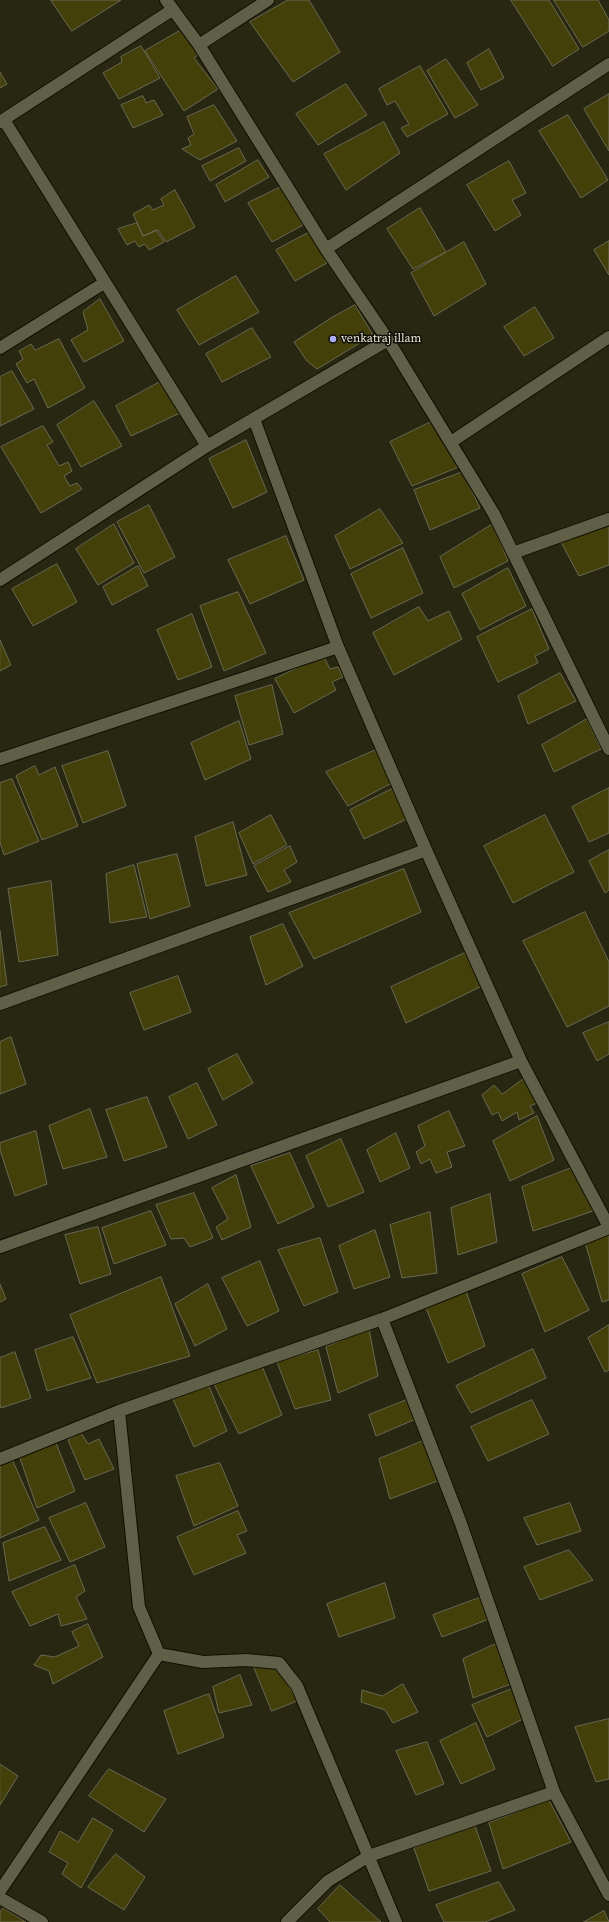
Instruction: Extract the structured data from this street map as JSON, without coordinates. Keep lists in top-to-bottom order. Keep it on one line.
{"places":["venkatraj illam"]}
